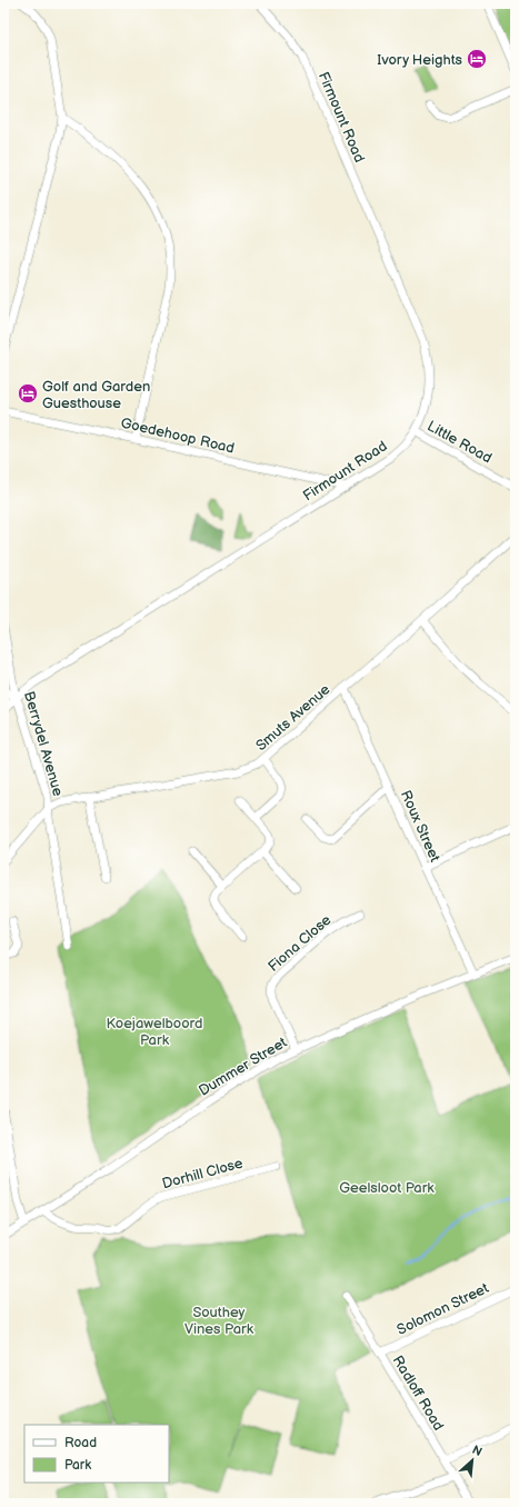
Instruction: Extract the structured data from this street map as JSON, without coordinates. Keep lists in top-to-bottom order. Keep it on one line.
{"streets":{"street":["Firmount Road","Goedehoop Road","Little Road","Smuts Avenue","Berrydel Avenue","Roux Street","Fiona Close","Dummer Street","Dorhill Close","Solomon Street","Radloff Road"]},"crossings":[["Firmount Road","Goedehoop Road"],["Firmount Road","Little Road"],["Firmount Road","Berrydel Avenue"],["Smuts Avenue","Berrydel Avenue"],["Smuts Avenue","Roux Street"],["Roux Street","Dummer Street"],["Fiona Close","Dummer Street"],["Dummer Street","Dorhill Close"],["Solomon Street","Radloff Road"]],"parks":["Koejawelboord Park","Geelsloot Park","Southey Vines Park"],"places":{"hotel":["Ivory Heights","Golf and Garden Guesthouse"]},"legend":["Road","Park"],"north":"top right"}
